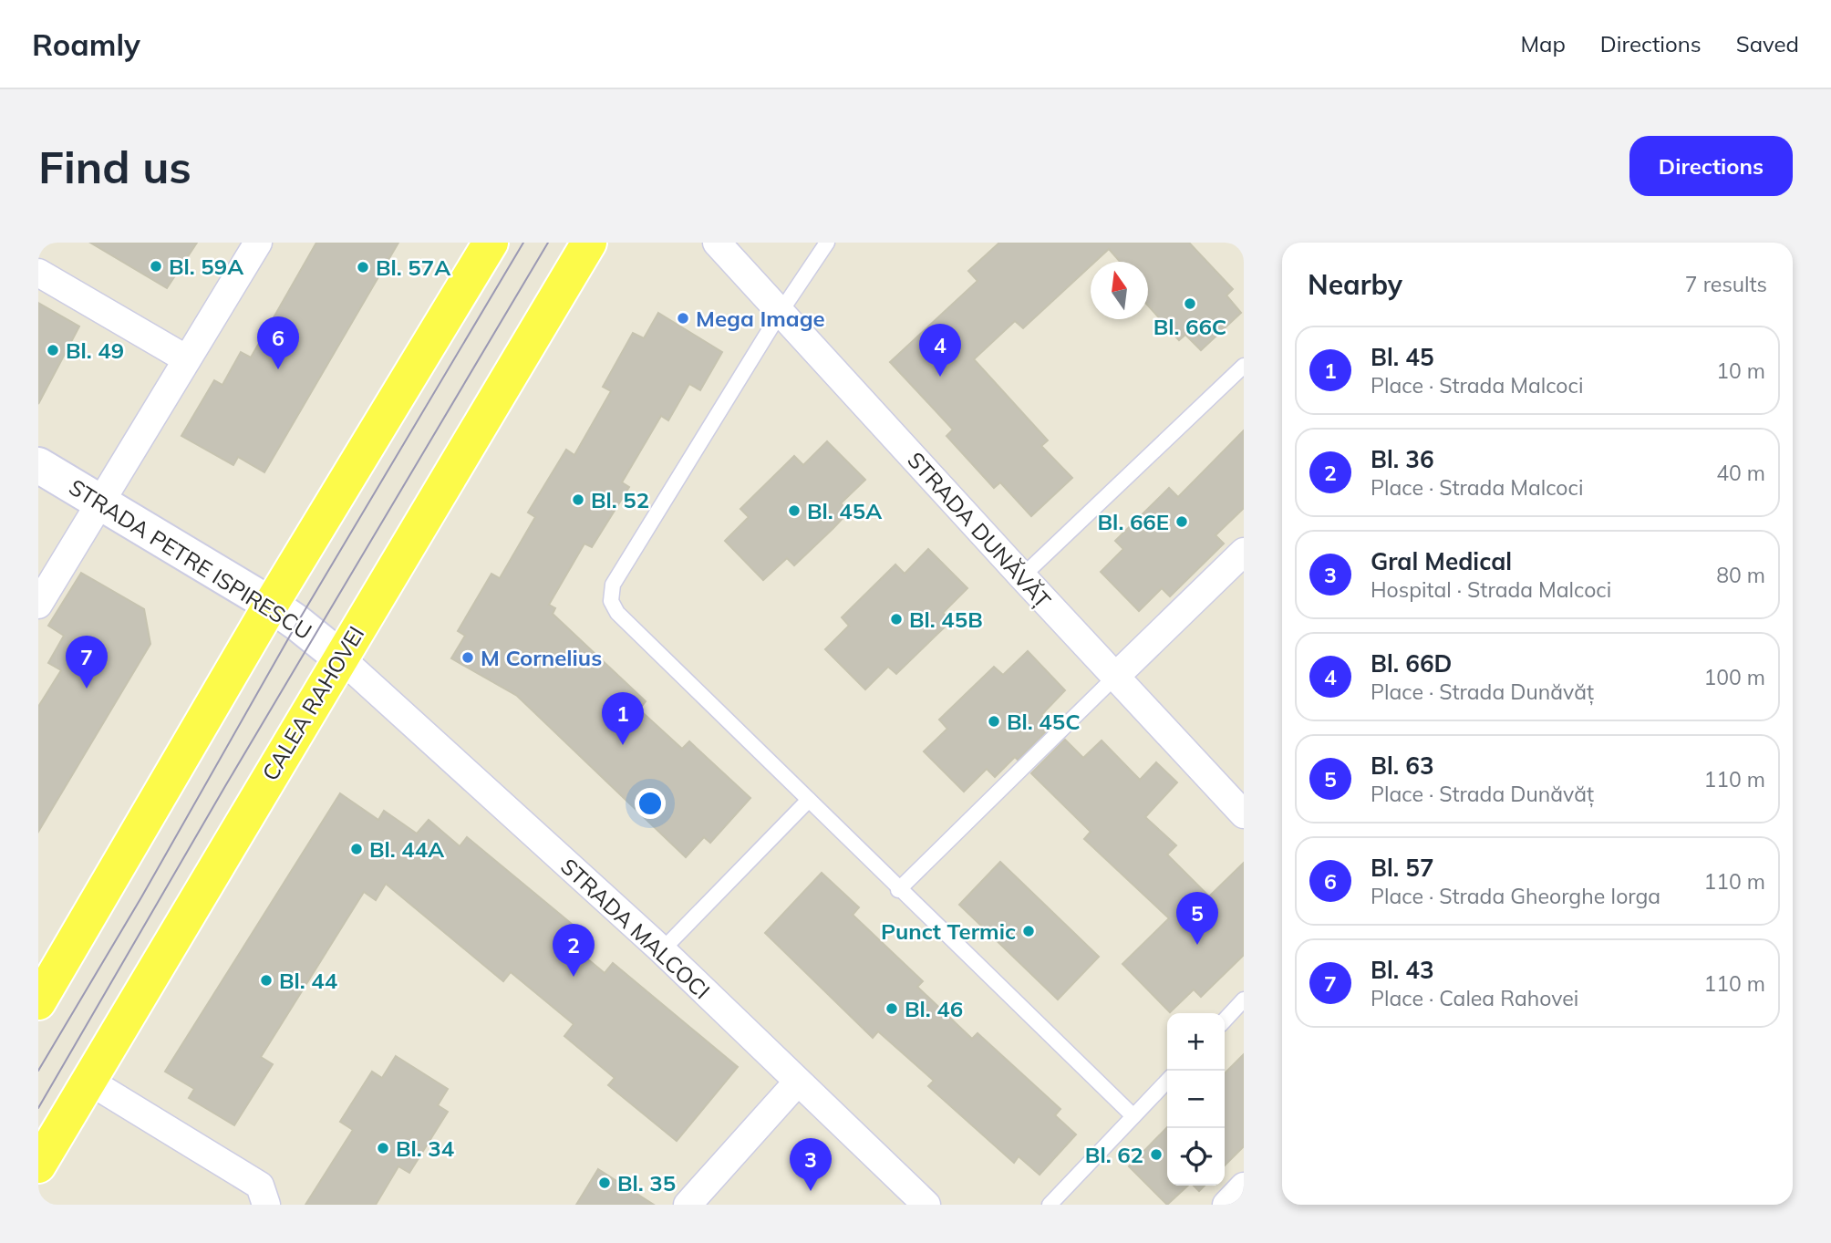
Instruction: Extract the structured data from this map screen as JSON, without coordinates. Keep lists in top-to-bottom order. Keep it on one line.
{"streets":{"main road":["CALEA RAHOVEI"],"street":["STRADA DUNĂVĂȚ","STRADA PETRE ISPIRESCU","STRADA MALCOCI"]},"crossings":[["STRADA PETRE ISPIRESCU","CALEA RAHOVEI"],["STRADA PETRE ISPIRESCU","STRADA MALCOCI"],["CALEA RAHOVEI","STRADA MALCOCI"]],"places":["Bl. 59A","Bl. 57A","Bl. 66C","Mega Image","Bl. 49","Bl. 52","Bl. 45A","Bl. 66E","Bl. 45B","M Cornelius","Bl. 45C","Bl. 44A","Punct Termic","Bl. 44","Bl. 46","Bl. 34","Bl. 62","Bl. 35"],"north":"top","page":{"header":"Roamly","nav":["Map","Directions","Saved"],"buttons":"Directions","title":"Find us","heading":["Nearby","7 results"],"pins":["6","4","7","1","5","2","3"],"list":[{"mark":"1","name":"Bl. 45","note":"Place · Strada Malcoci","value":"10 m"},{"mark":"2","name":"Bl. 36","note":"Place · Strada Malcoci","value":"40 m"},{"mark":"3","name":"Gral Medical","note":"Hospital · Strada Malcoci","value":"80 m"},{"mark":"4","name":"Bl. 66D","note":"Place · Strada Dunăvăț","value":"100 m"},{"mark":"5","name":"Bl. 63","note":"Place · Strada Dunăvăț","value":"110 m"},{"mark":"6","name":"Bl. 57","note":"Place · Strada Gheorghe Iorga","value":"110 m"},{"mark":"7","name":"Bl. 43","note":"Place · Calea Rahovei","value":"110 m"}],"map_buttons":["+","−"]}}
